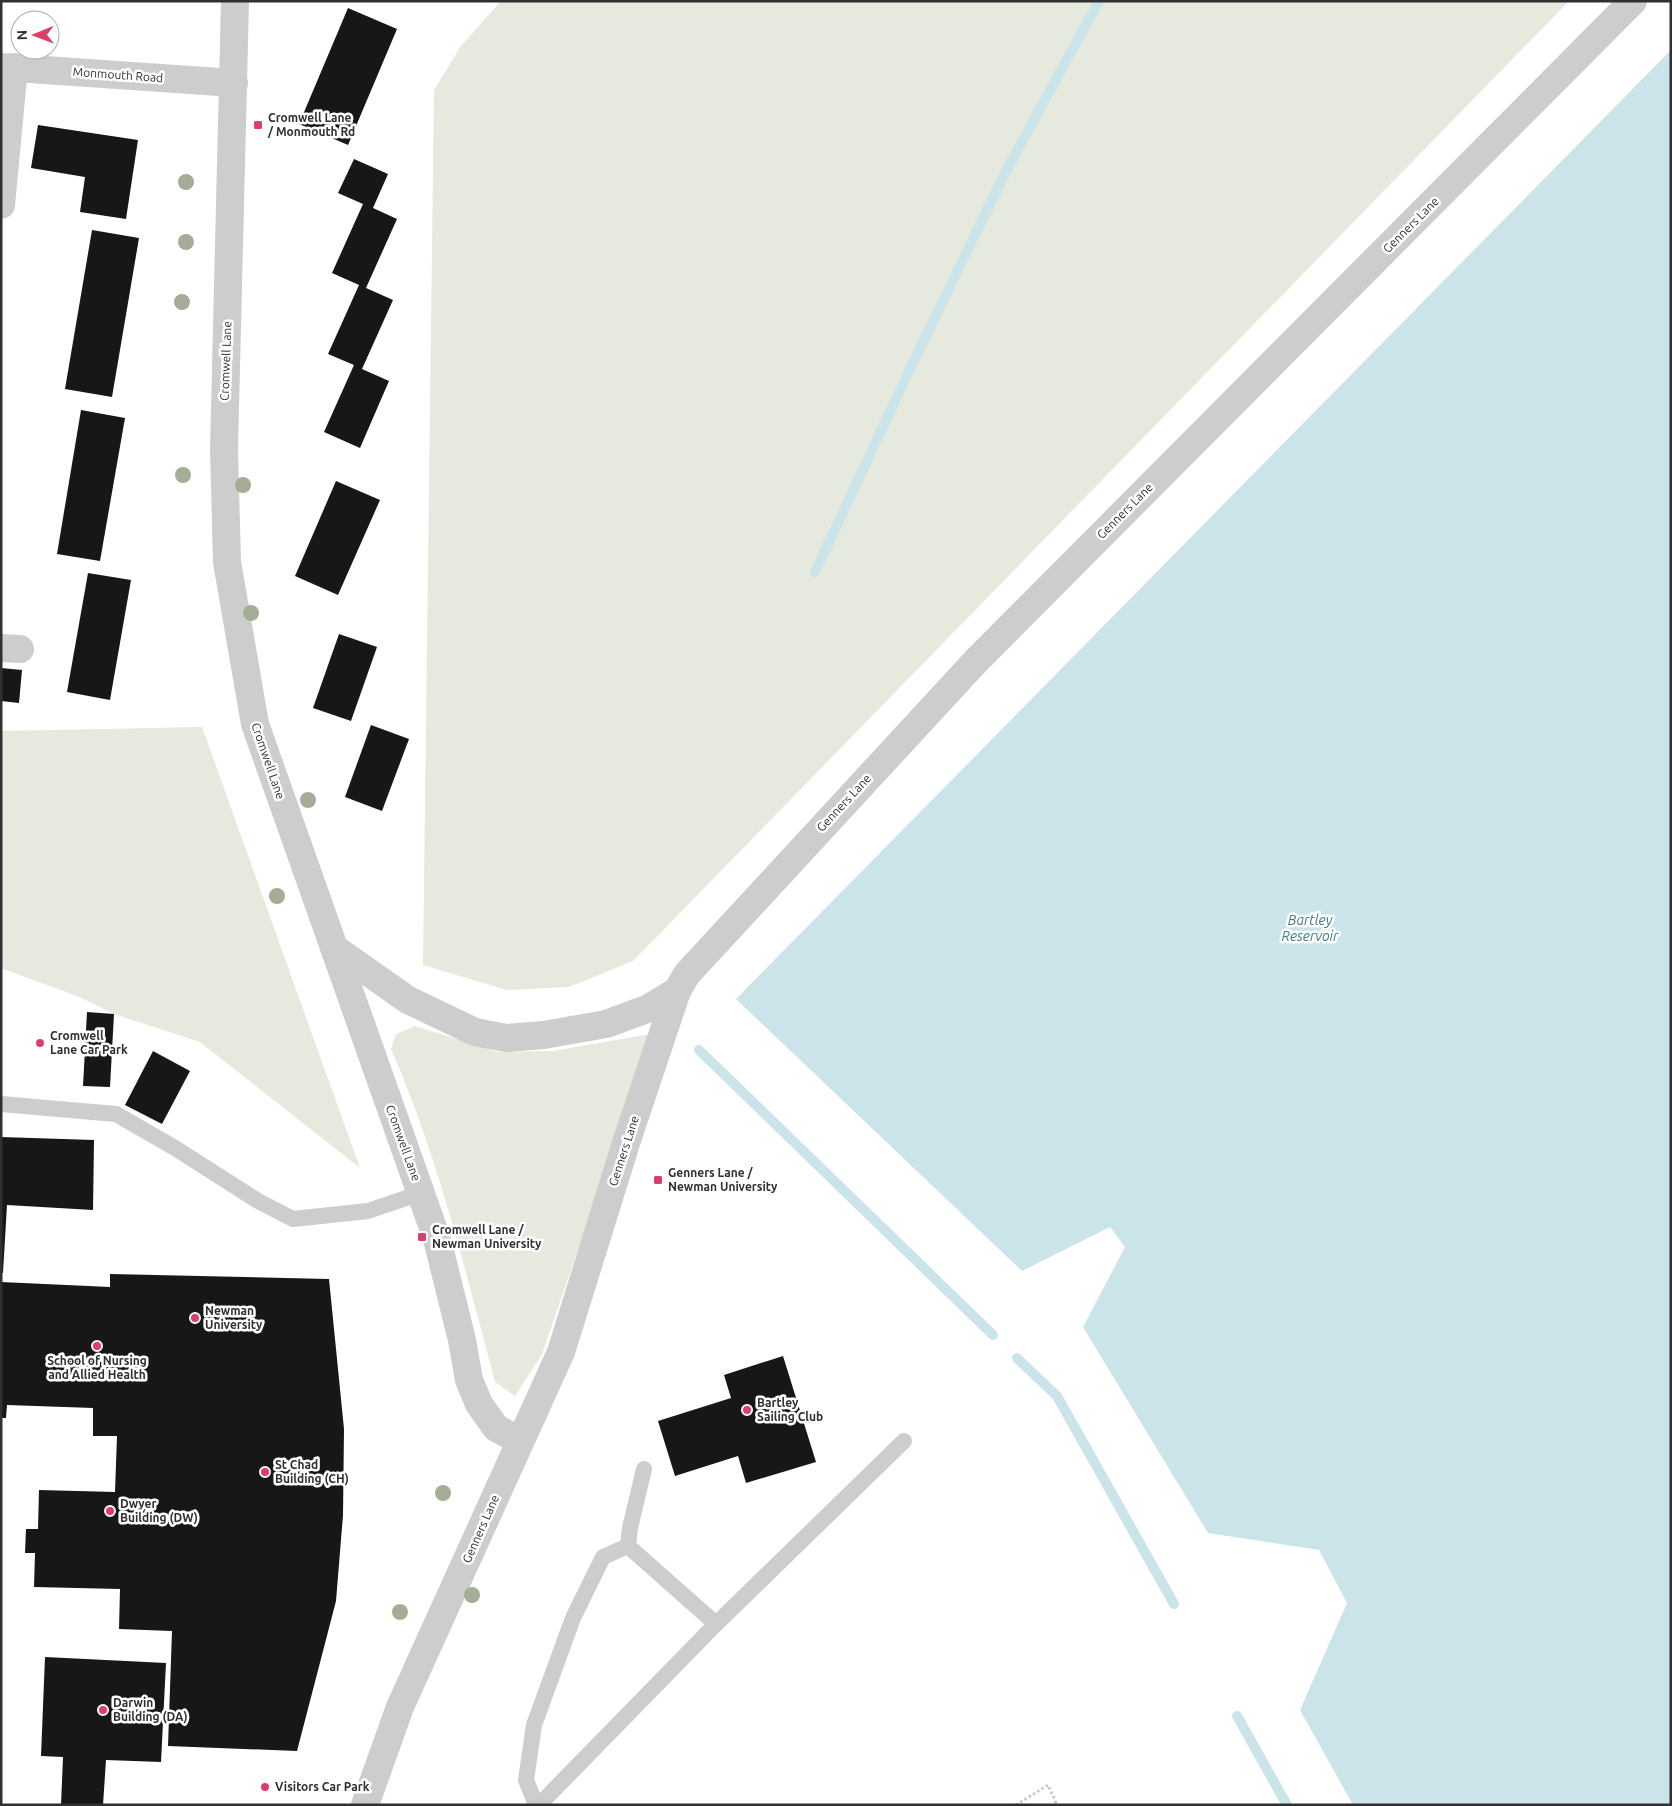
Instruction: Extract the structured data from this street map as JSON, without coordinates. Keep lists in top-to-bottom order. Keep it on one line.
{"streets":{"street":["Monmouth Road","Genners Lane","Cromwell Lane"]},"crossings":[["Monmouth Road","Cromwell Lane"],["Genners Lane","Cromwell Lane"]],"water":["Bartley Reservoir"],"places":{"transit":["Cromwell Lane / Monmouth Rd","Genners Lane / Newman University","Cromwell Lane / Newman University"],"other":["Cromwell Lane Car Park","Newman University","School of Nursing and Allied Health","Bartley Sailing Club","St Chad Building (CH)","Dwyer Building (DW)","Darwin Building (DA)","Visitors Car Park"]},"north":"left"}
